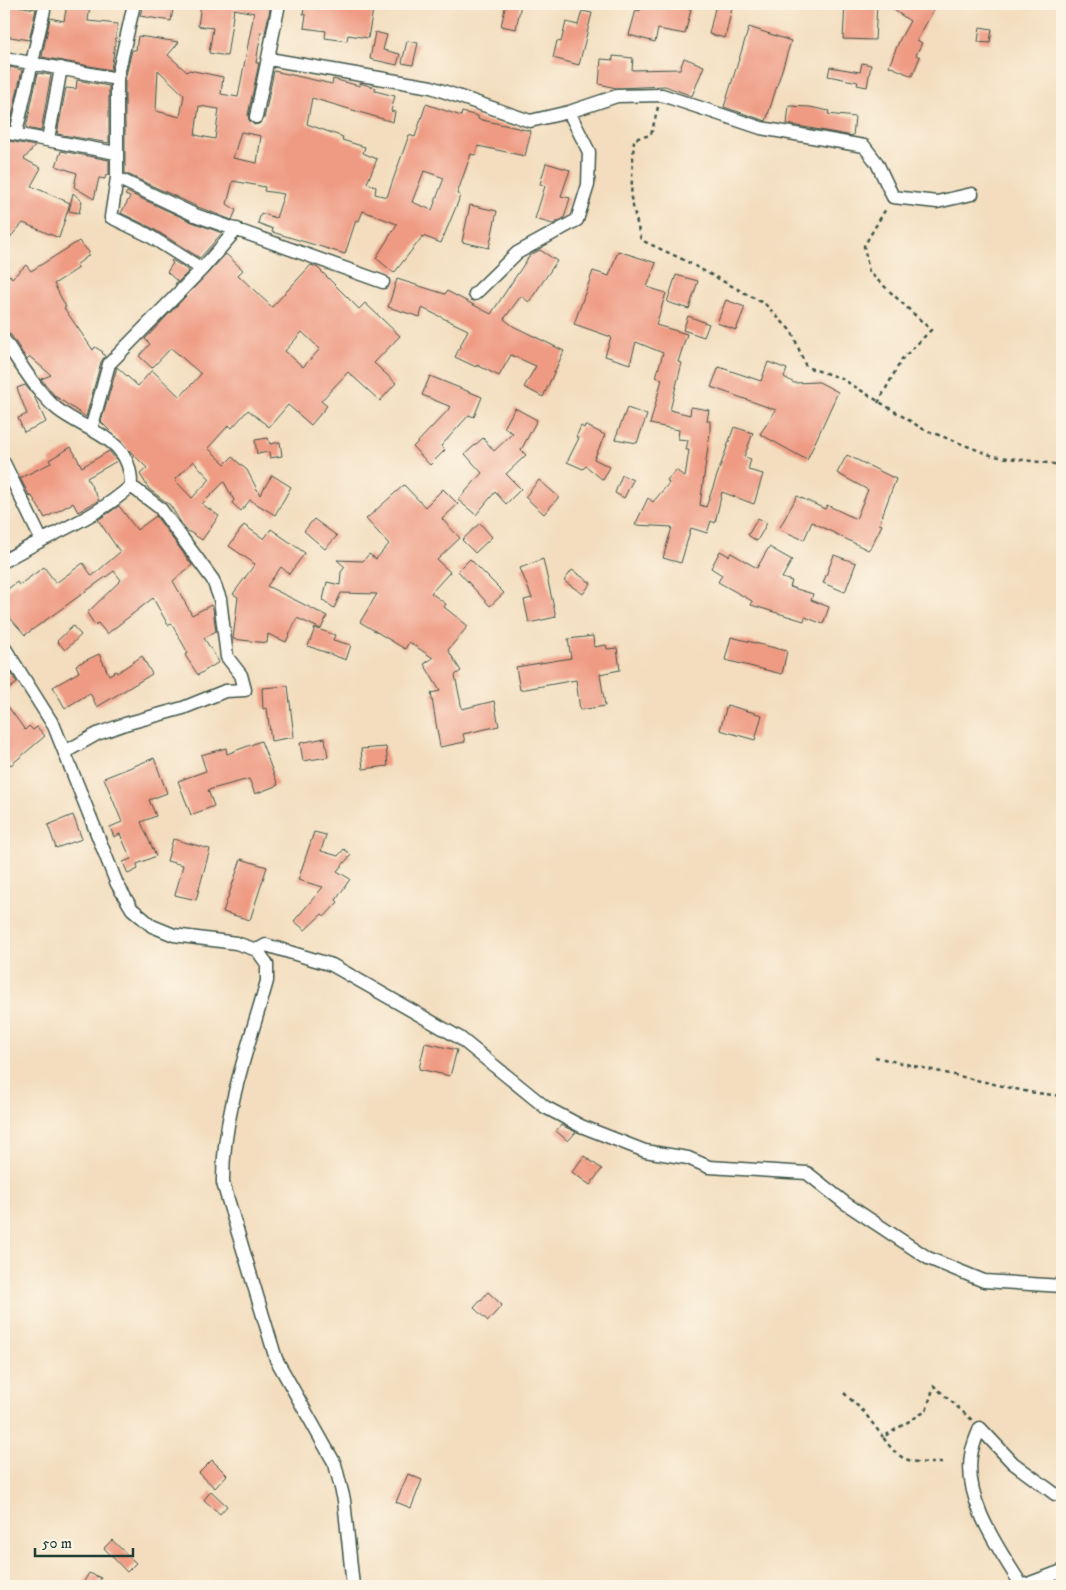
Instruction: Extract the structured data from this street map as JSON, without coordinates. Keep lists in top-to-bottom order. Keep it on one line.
{"scale_bar":"50 m"}
